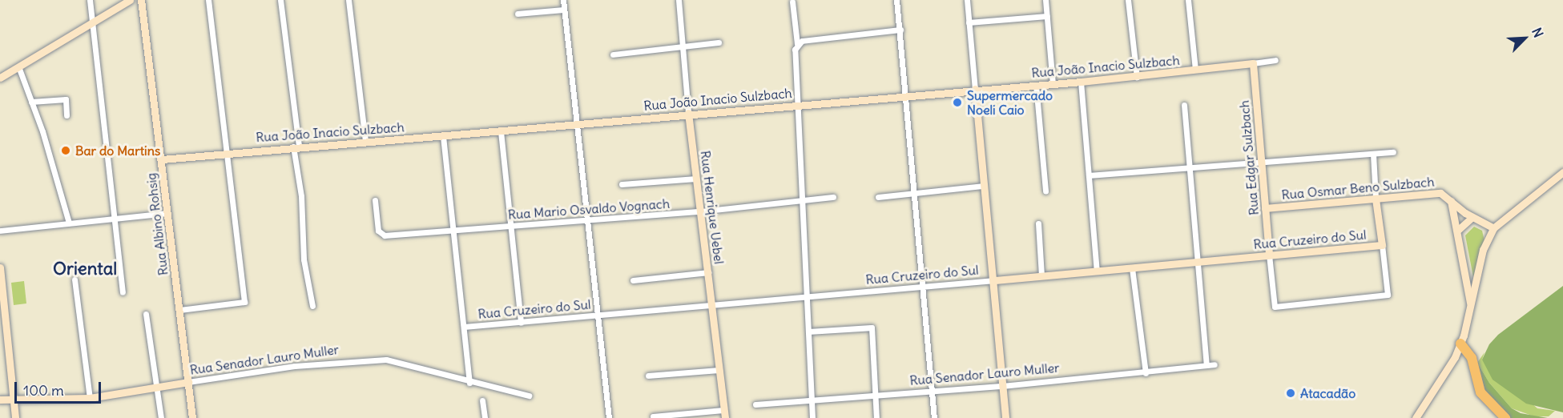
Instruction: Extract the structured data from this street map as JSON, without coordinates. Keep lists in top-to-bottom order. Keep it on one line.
{"streets":{"street":["Rua João Inacio Sulzbach","Rua Edgar Sulzbach","Rua Osmar Beno Sulzbach","Rua Henrique Uebel","Rua Mario Osvaldo Vognach","Rua Albino Rohsig","Rua Cruzeiro do Sul","Rua Senador Lauro Muller"]},"crossings":[["Rua João Inacio Sulzbach","Rua Edgar Sulzbach"],["Rua João Inacio Sulzbach","Rua Henrique Uebel"],["Rua João Inacio Sulzbach","Rua Albino Rohsig"],["Rua Edgar Sulzbach","Rua Osmar Beno Sulzbach"],["Rua Edgar Sulzbach","Rua Cruzeiro do Sul"],["Rua Henrique Uebel","Rua Mario Osvaldo Vognach"],["Rua Henrique Uebel","Rua Cruzeiro do Sul"],["Rua Albino Rohsig","Rua Senador Lauro Muller"]],"districts":["Oriental"],"places":["Supermercado Noeli Caio","Bar do Martins","Atacadão"],"scale_bar":"100 m","north":"top right"}
